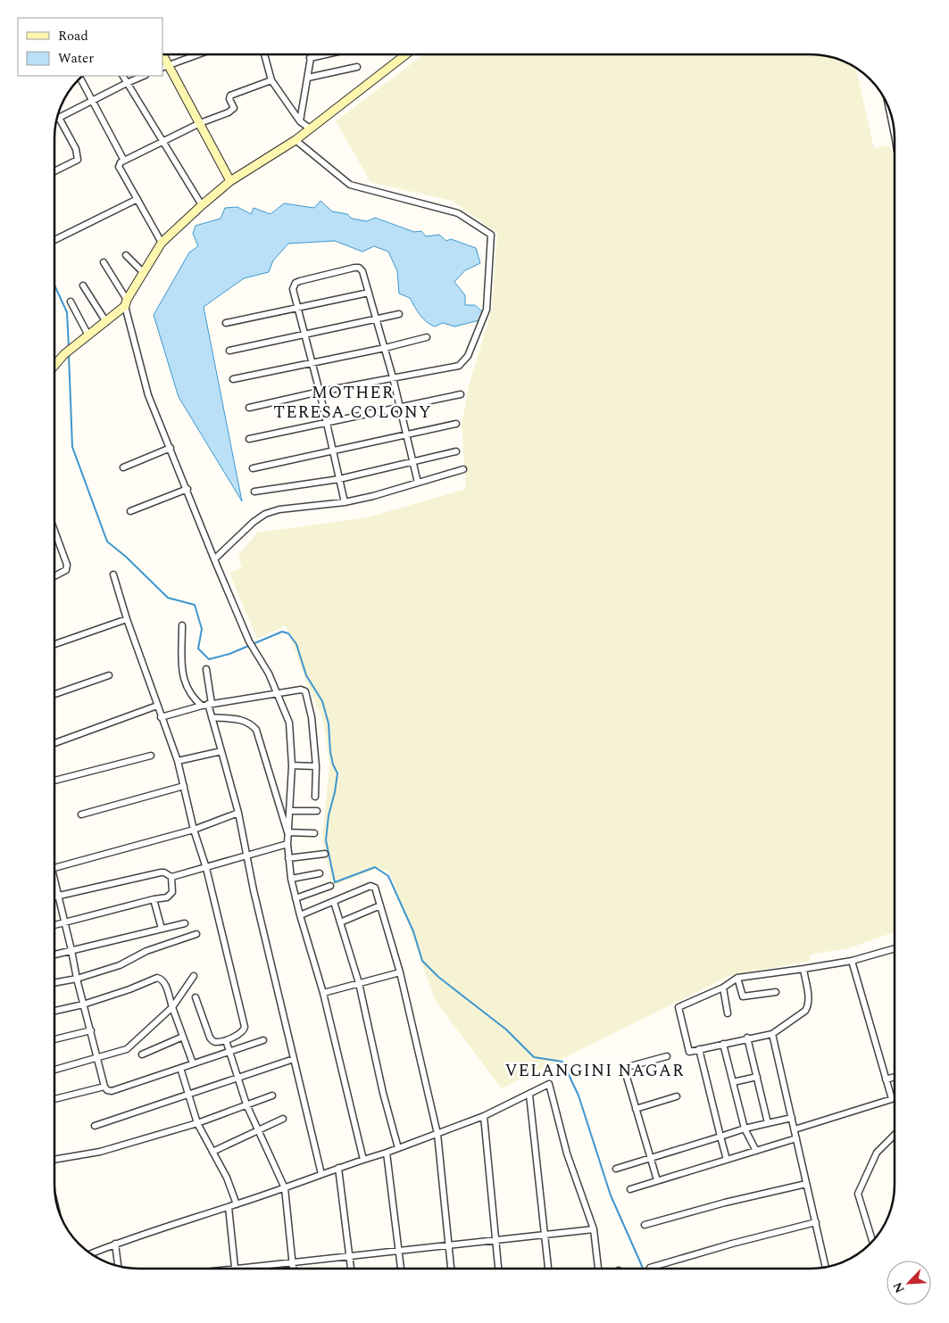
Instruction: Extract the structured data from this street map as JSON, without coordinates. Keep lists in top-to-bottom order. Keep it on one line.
{"districts":["MOTHER TERESA COLONY","VELANGINI NAGAR"],"legend":["Road","Water"],"north":"bottom left"}
